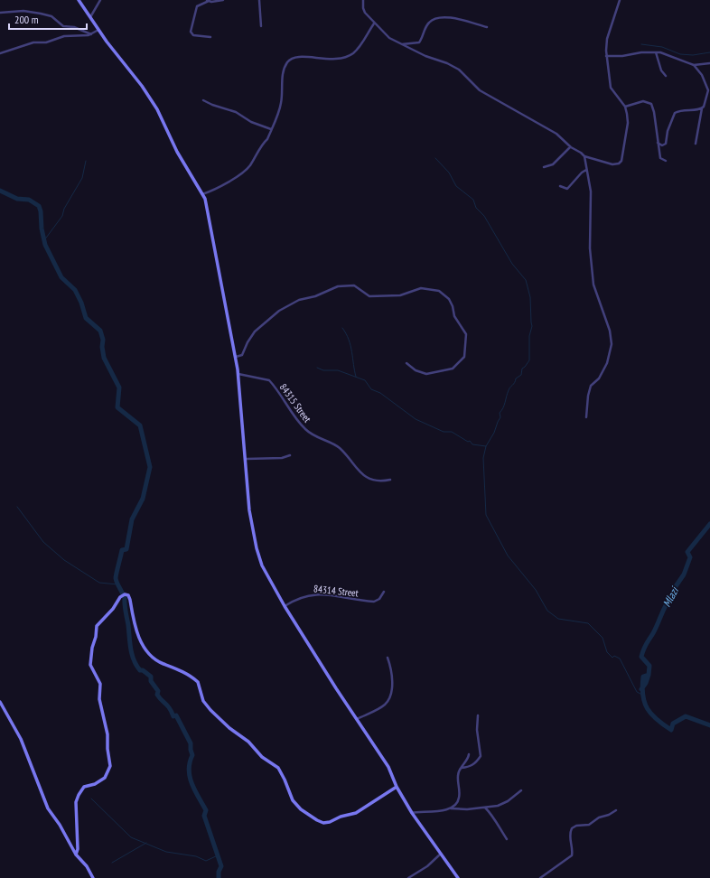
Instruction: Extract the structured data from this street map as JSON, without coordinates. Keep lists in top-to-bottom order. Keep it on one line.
{"streets":{"street":["84315 Street","84314 Street"]},"water":["Mlazi"],"scale_bar":"200 m"}
